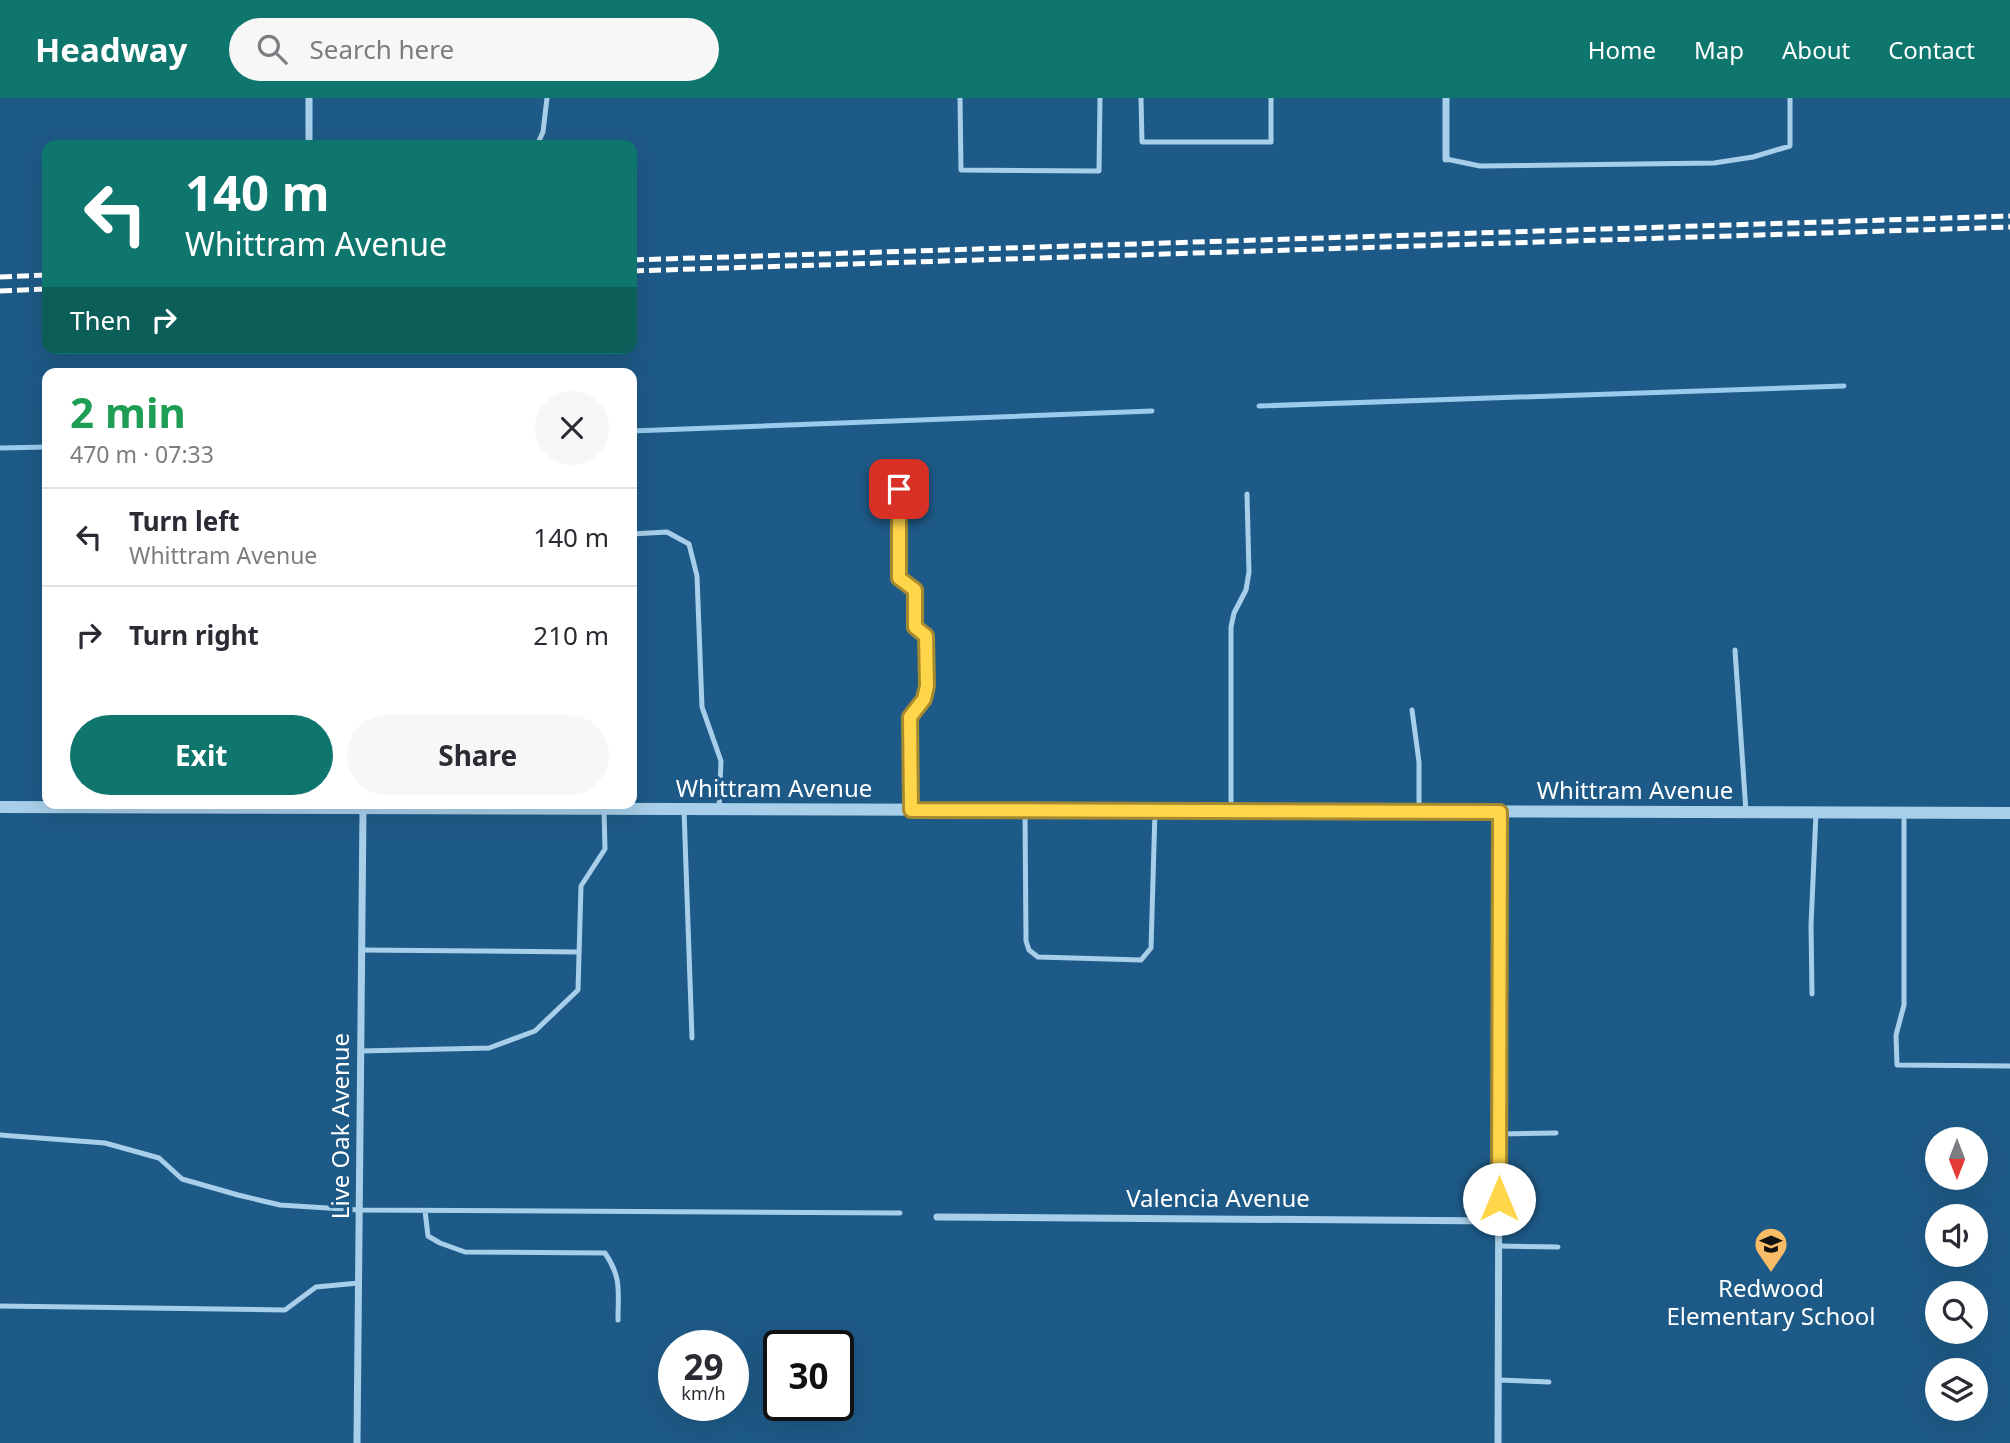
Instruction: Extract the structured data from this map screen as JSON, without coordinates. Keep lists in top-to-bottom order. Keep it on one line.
{"streets":{"street":["Whittram Avenue","Live Oak Avenue","Valencia Avenue"]},"places":{"school or university":["Redwood Elementary School"]},"north":"bottom","page":{"header":"Headway","search":"Search here","nav":["Home","Map","About","Contact"],"turn":["140 m","Whittram Avenue"],"then":"Then","heading":["2 min","470 m · 07:33"],"list":[{"name":"Turn left","note":"Whittram Avenue","value":"140 m"},{"name":"Turn right","value":"210 m"}],"buttons":["Exit","Share"],"speed":"29 km/h","limit":"30"}}
